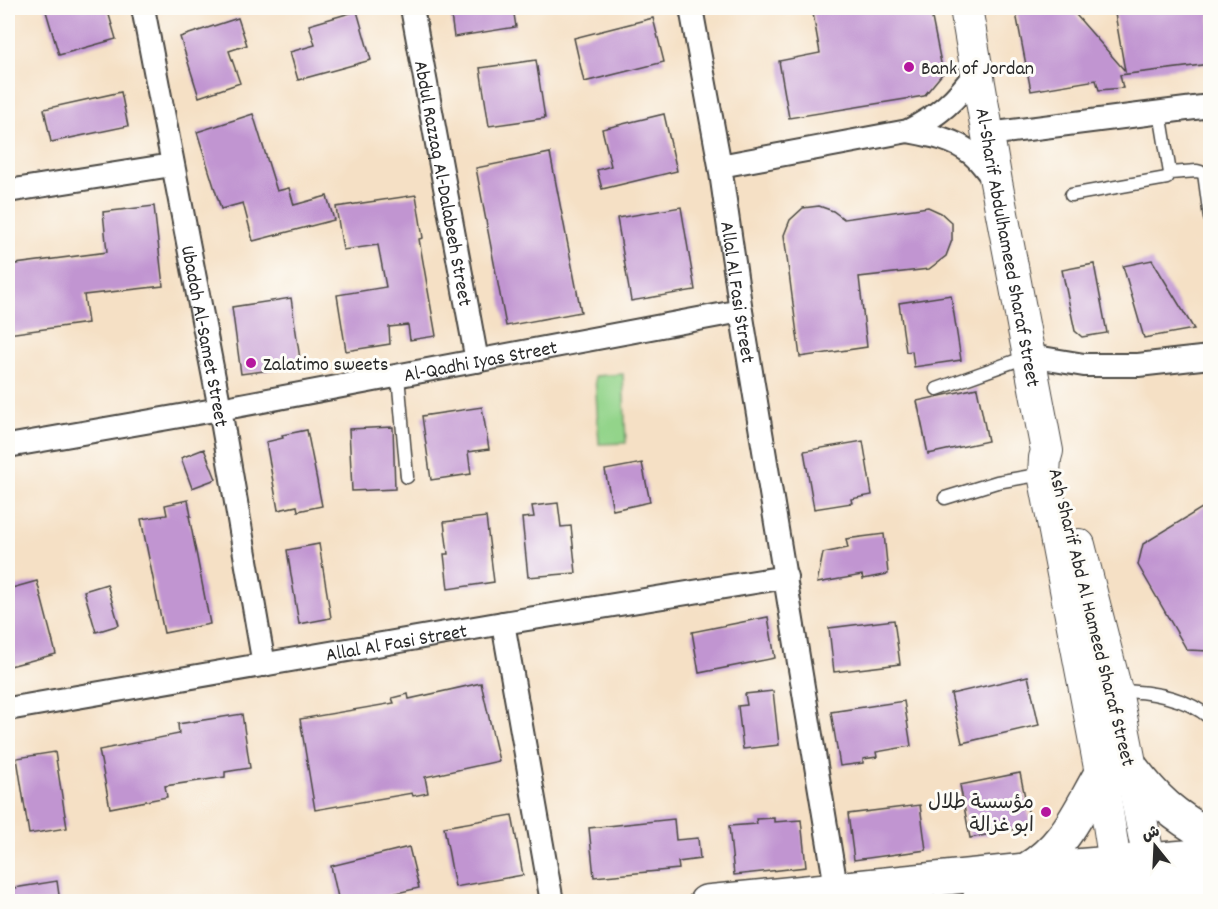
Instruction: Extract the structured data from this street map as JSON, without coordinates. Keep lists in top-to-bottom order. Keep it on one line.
{"streets":{"street":["Abdul Razzaq Al-Dalabeeh Street","Al-Sharif Abdulhameed Sharaf Street","Allal Al Fasi Street","Ubadah Al-Samet Street","Al-Qadhi Iyas Street","Ash Sharif Abd Al Hameed Sharaf Street"]},"crossings":[["Abdul Razzaq Al-Dalabeeh Street","Al-Qadhi Iyas Street"],["Al-Sharif Abdulhameed Sharaf Street","Ash Sharif Abd Al Hameed Sharaf Street"],["Allal Al Fasi Street","Ubadah Al-Samet Street"],["Allal Al Fasi Street","Al-Qadhi Iyas Street"],["Ubadah Al-Samet Street","Al-Qadhi Iyas Street"]],"places":["Bank of Jordan","Zalatimo sweets","مؤسسة طلال ابو غزالة"],"north":"top"}
